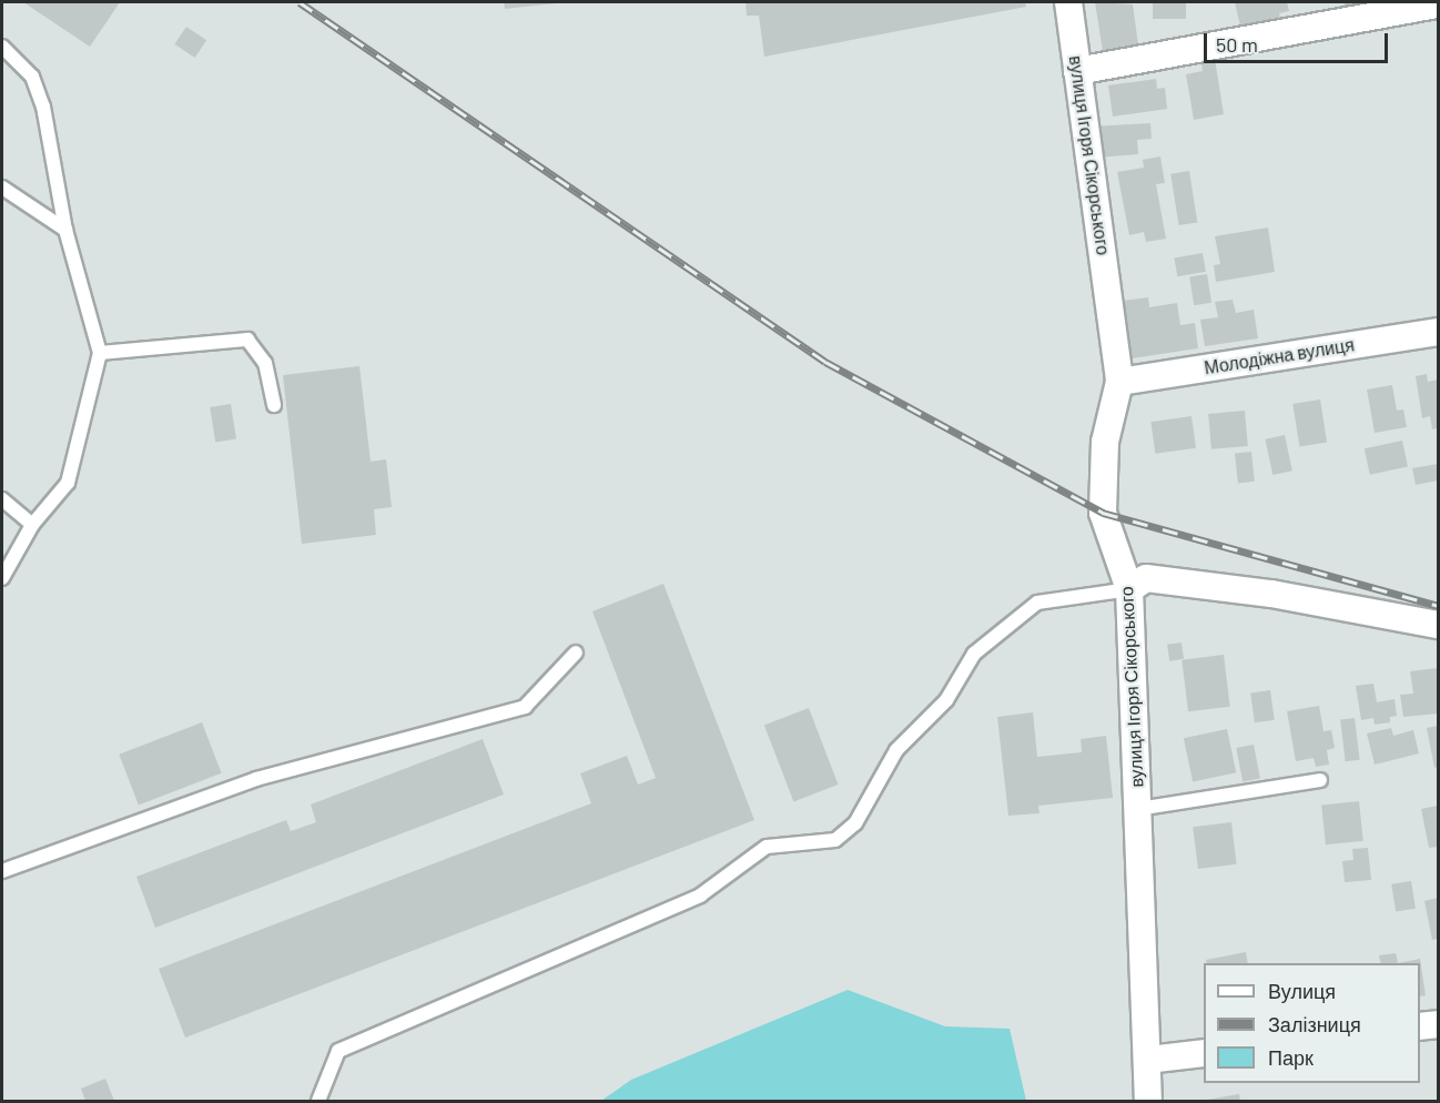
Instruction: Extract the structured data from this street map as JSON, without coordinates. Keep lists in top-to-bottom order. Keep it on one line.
{"streets":{"street":["вулиця Ігоря Сікорського","Молодіжна вулиця"]},"crossings":[["вулиця Ігоря Сікорського","Молодіжна вулиця"]],"legend":["Вулиця","Залізниця","Парк"],"scale_bar":"50 m"}
